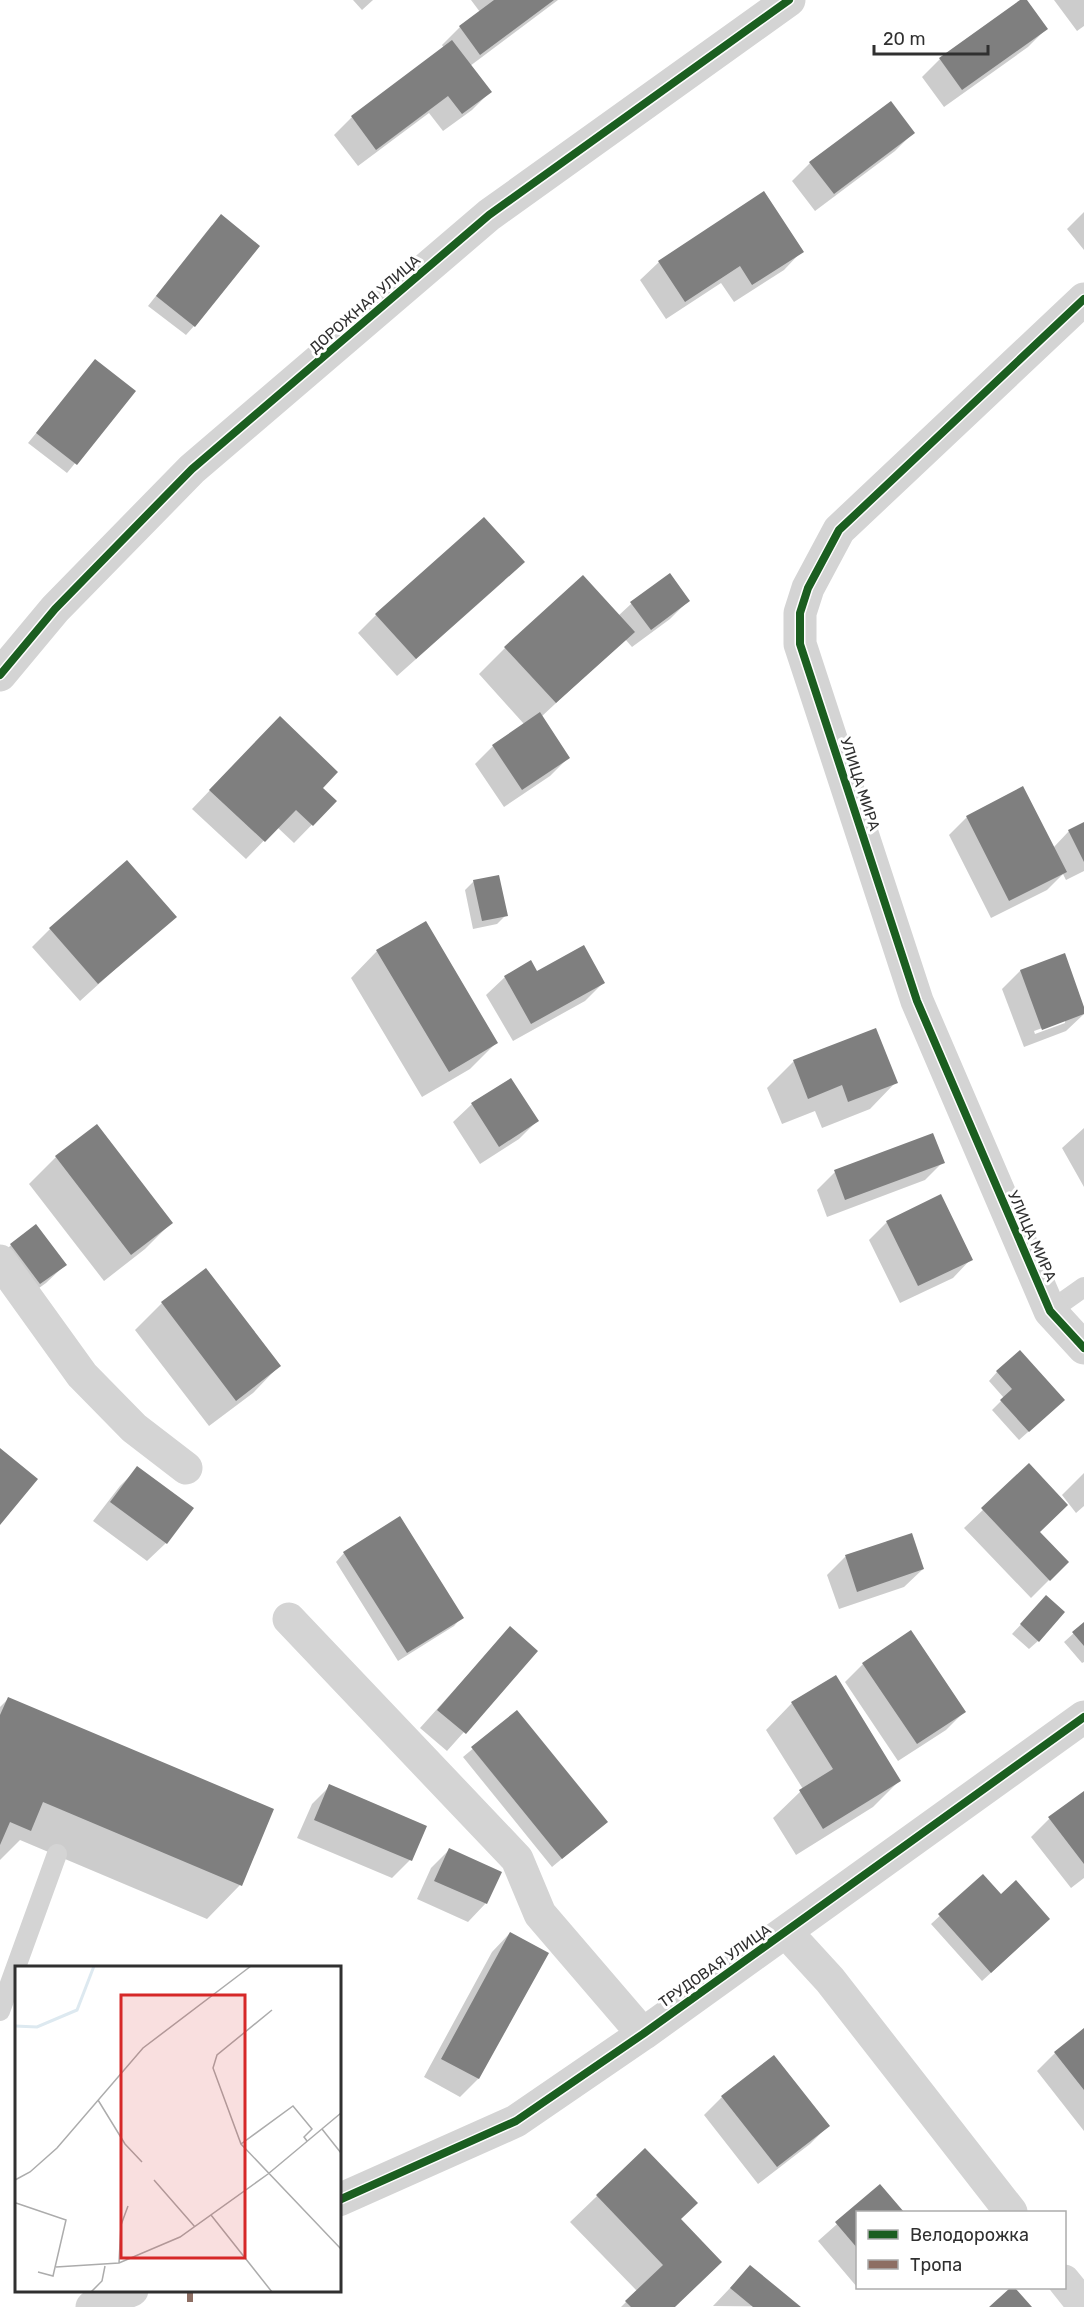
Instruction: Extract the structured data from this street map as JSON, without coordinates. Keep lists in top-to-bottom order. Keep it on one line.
{"streets":{"street":["ДОРОЖНАЯ УЛИЦА","УЛИЦА МИРА","ТРУДОВАЯ УЛИЦА"]},"legend":["Велодорожка","Тропа"],"scale_bar":"20 m"}
